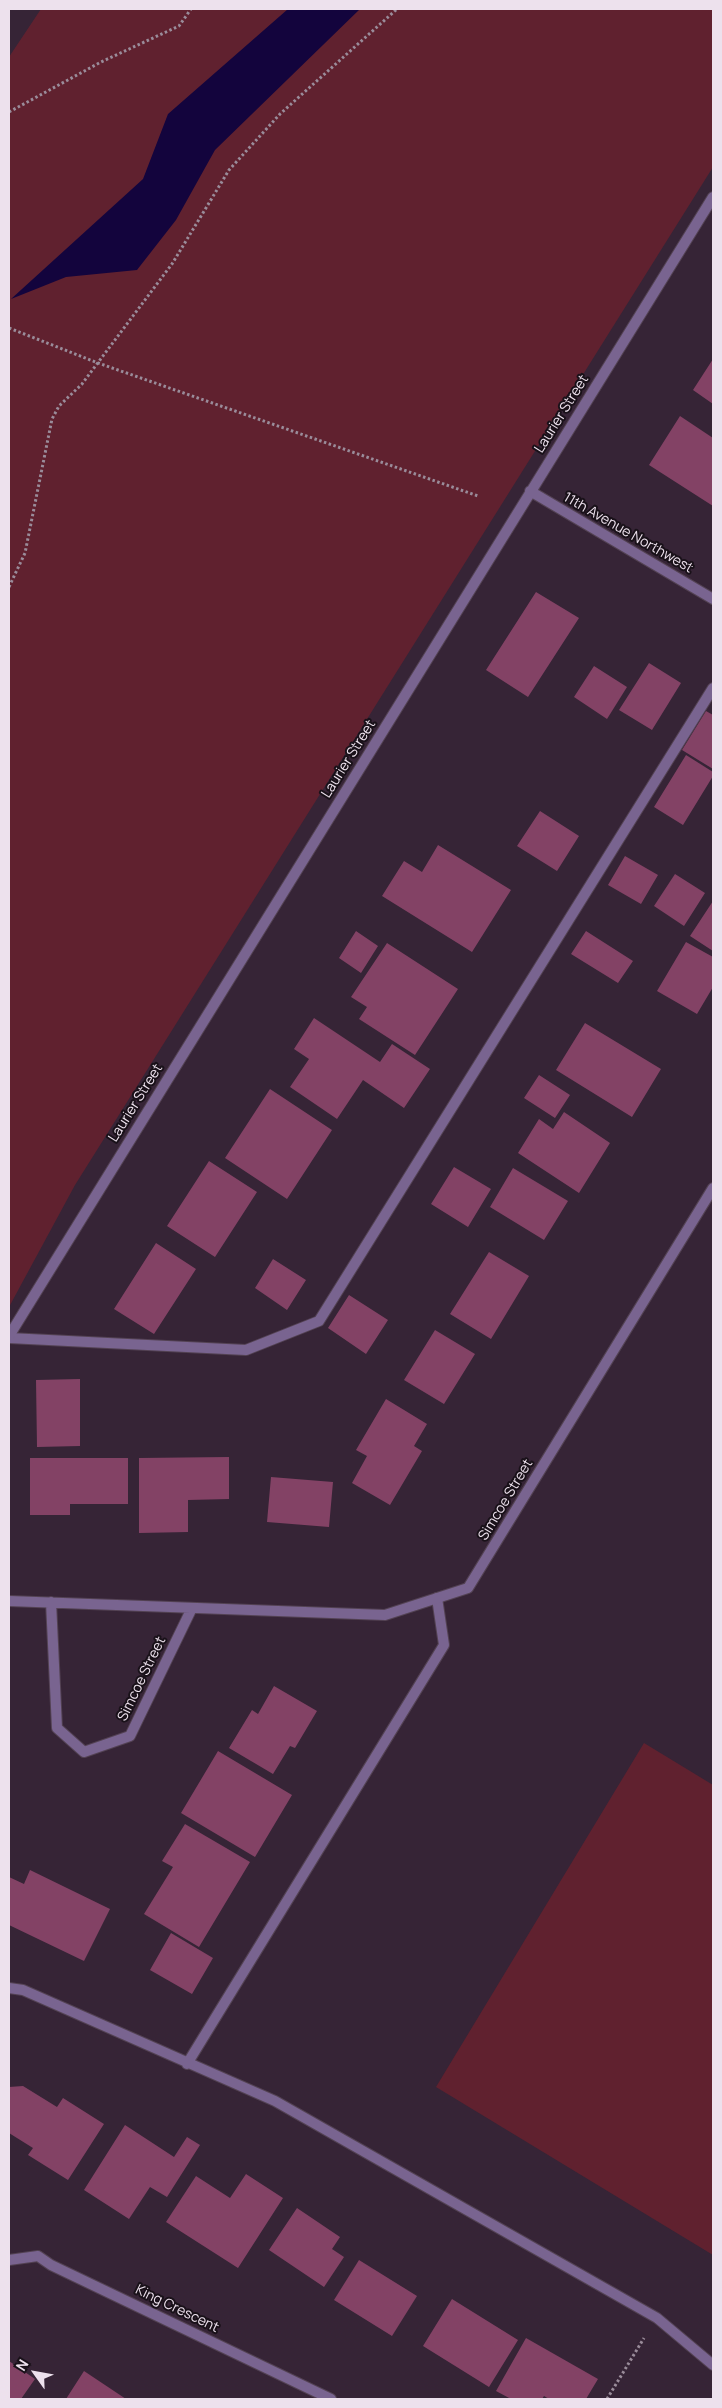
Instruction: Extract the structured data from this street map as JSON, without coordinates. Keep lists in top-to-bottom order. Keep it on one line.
{"streets":{"street":["Laurier Street","11th Avenue Northwest","Simcoe Street","King Crescent"]},"crossings":[["Laurier Street","11th Avenue Northwest"]],"north":"top left"}
